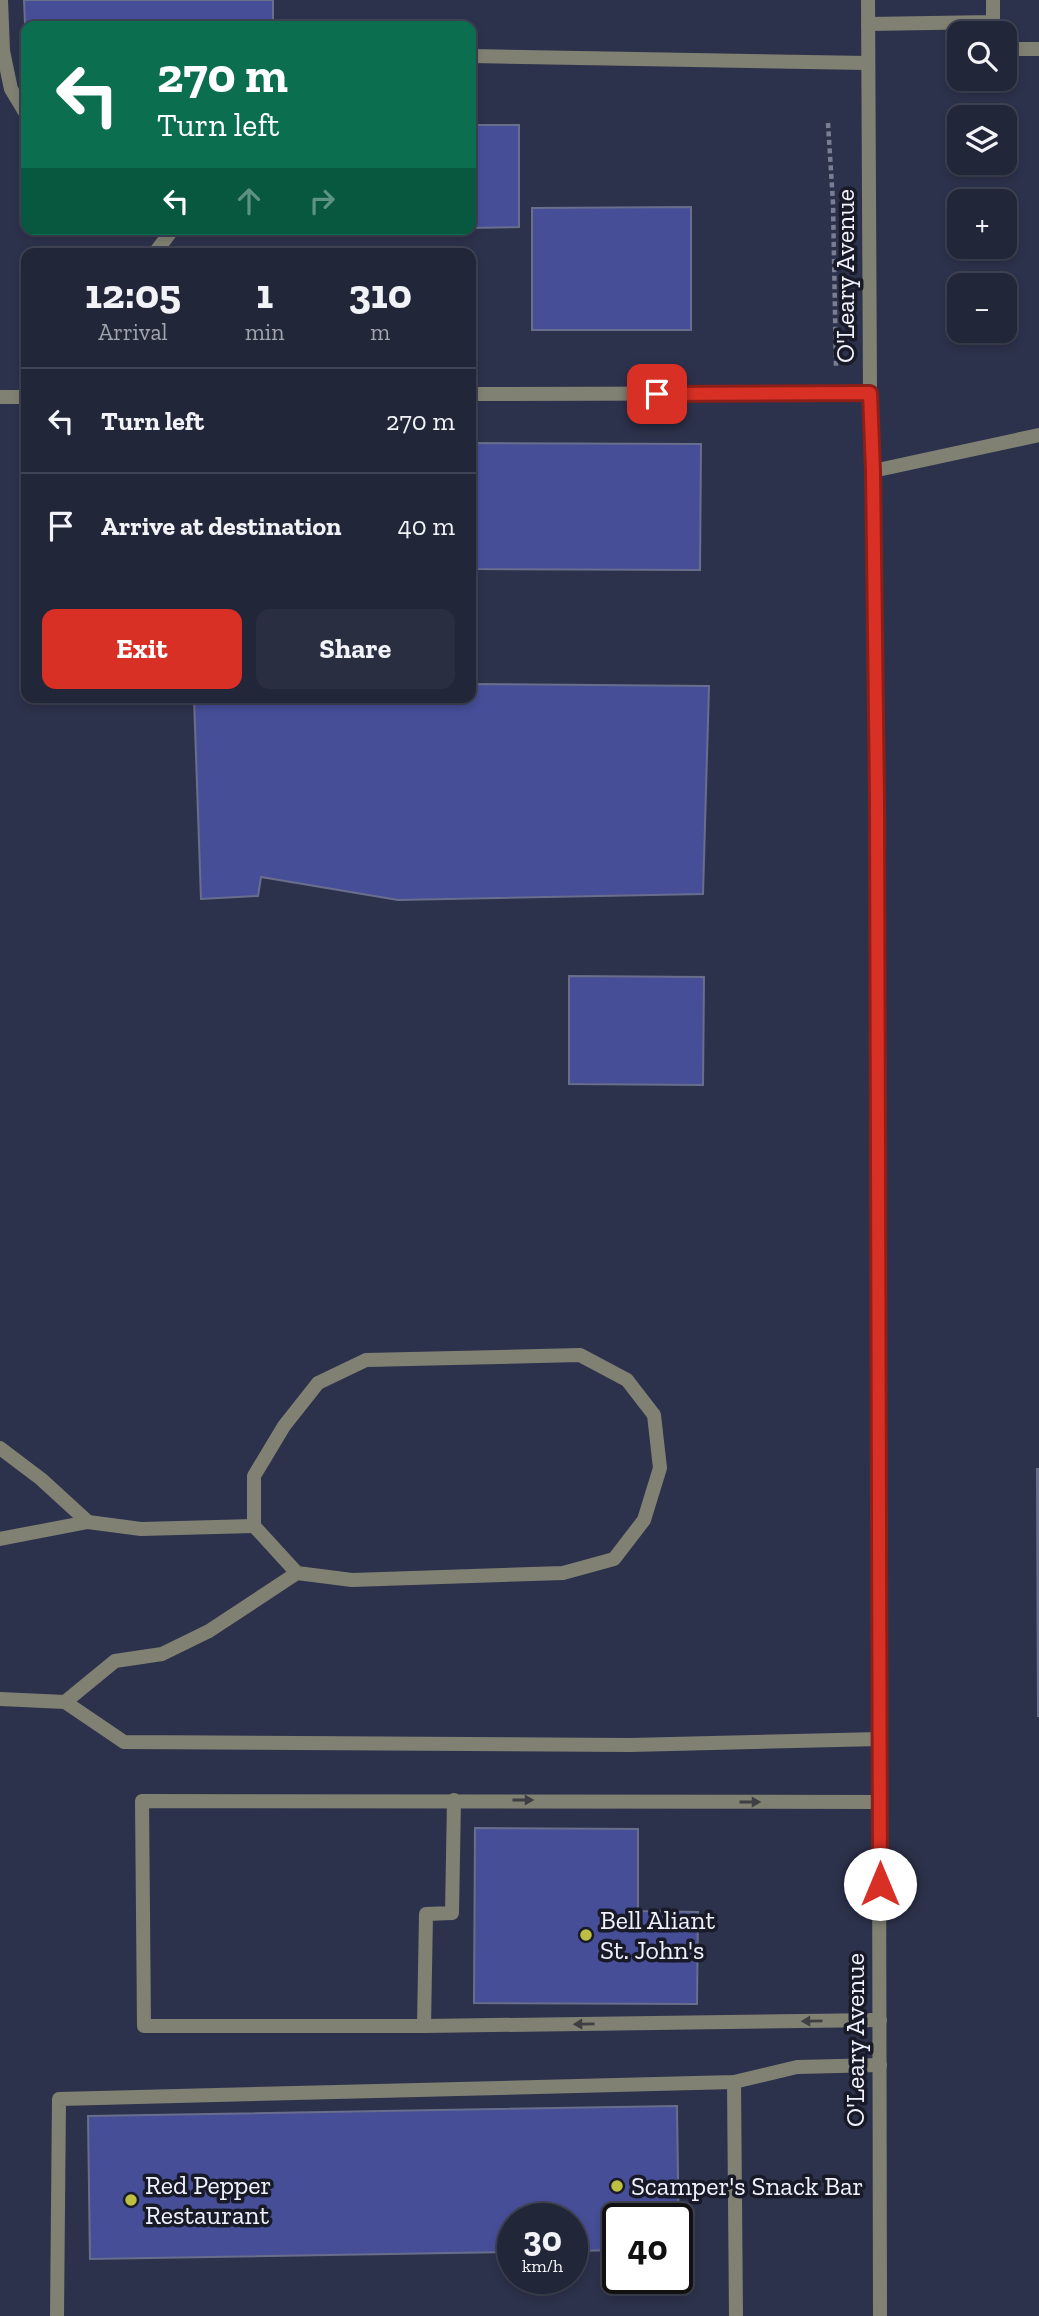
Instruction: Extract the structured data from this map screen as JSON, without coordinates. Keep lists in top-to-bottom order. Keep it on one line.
{"streets":{"street":["O'Leary Avenue"]},"places":["Bell Aliant St. John's","Scamper's Snack Bar","Red Pepper Restaurant"],"page":{"map_buttons":["+","−"],"turn":["270 m","Turn left"],"eta":["12:05","Arrival","1","min","310","m"],"list":[{"name":"Turn left","value":"270 m"},{"name":"Arrive at destination","value":"40 m"}],"buttons":["Exit","Share"],"speed":"30 km/h","limit":"40"}}
